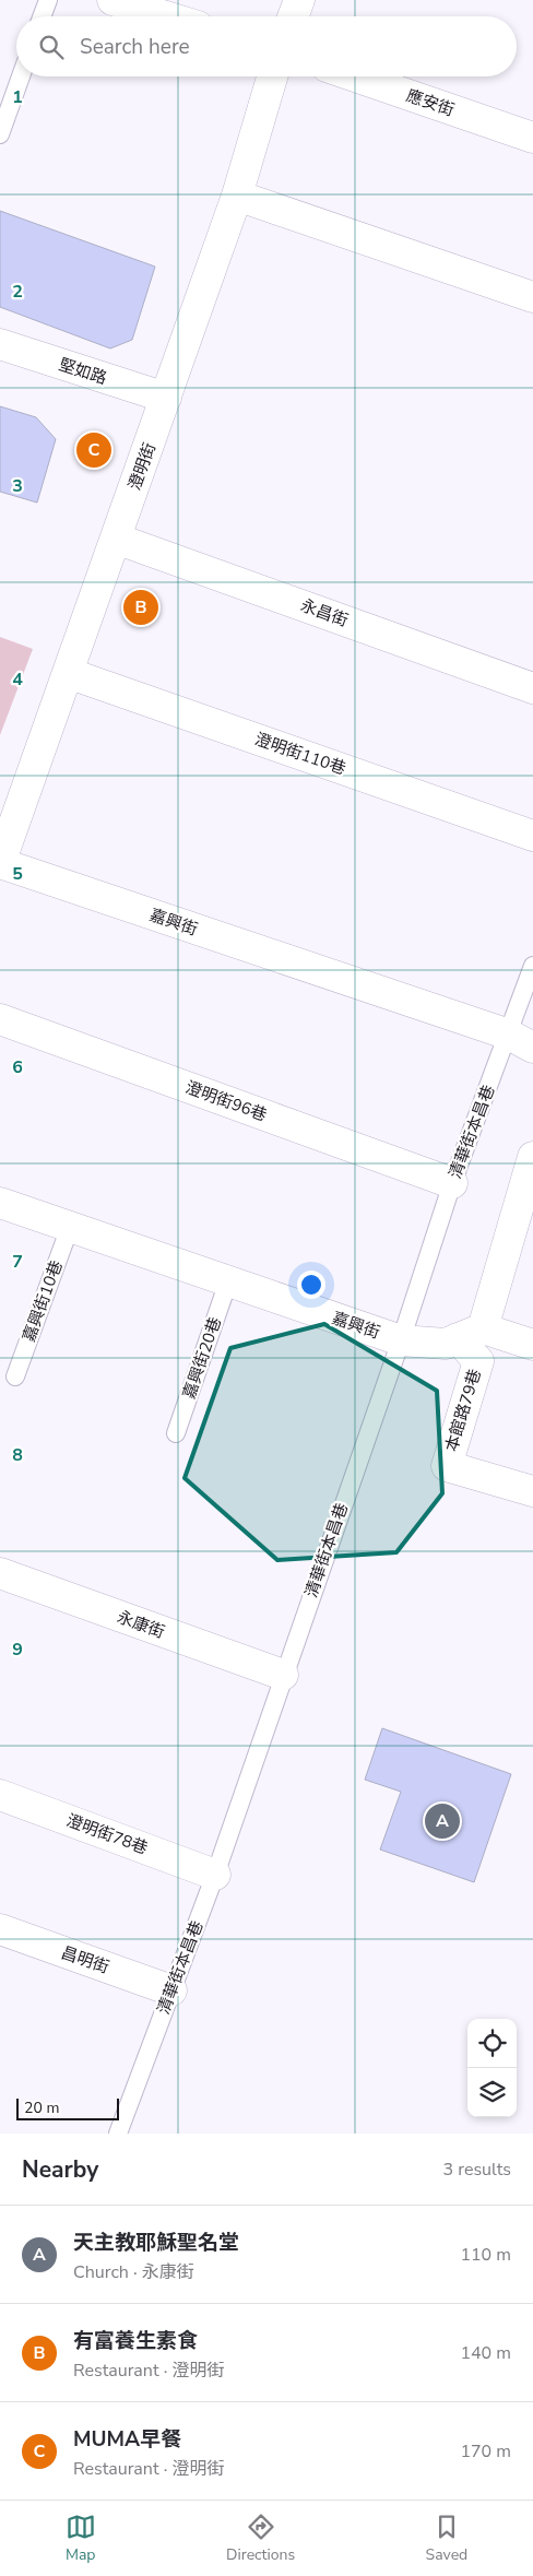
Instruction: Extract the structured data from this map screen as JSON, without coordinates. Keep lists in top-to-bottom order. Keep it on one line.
{"streets":{"street":["應安街","堅如路","澄明街","永昌街","澄明街110巷","嘉興街","澄明街96巷","本館路79巷","永康街","澄明街78巷","昌明街"],"lane":["清華街本昌巷","嘉興街10巷","嘉興街20巷"]},"crossings":[["堅如路","澄明街"],["澄明街","永昌街"],["澄明街","澄明街110巷"],["澄明街","嘉興街"],["嘉興街","清華街本昌巷"],["嘉興街","嘉興街10巷"],["嘉興街","嘉興街20巷"],["嘉興街","本館路79巷"],["澄明街96巷","清華街本昌巷"],["清華街本昌巷","永康街"],["清華街本昌巷","澄明街78巷"],["清華街本昌巷","昌明街"]],"scale_bar":"20 m","page":{"search":"Search here","pins":["C","B","A"],"scale":"20 m","heading":["Nearby","3 results"],"list":[{"mark":"A","name":"天主教耶穌聖名堂","note":"Church · 永康街","value":"110 m"},{"mark":"B","name":"有富養生素食","note":"Restaurant · 澄明街","value":"140 m"},{"mark":"C","name":"MUMA早餐","note":"Restaurant · 澄明街","value":"170 m"}],"nav":["Map","Directions","Saved"]},"grid":{"rows":["1","2","3","4","5","6","7","8","9"]}}
